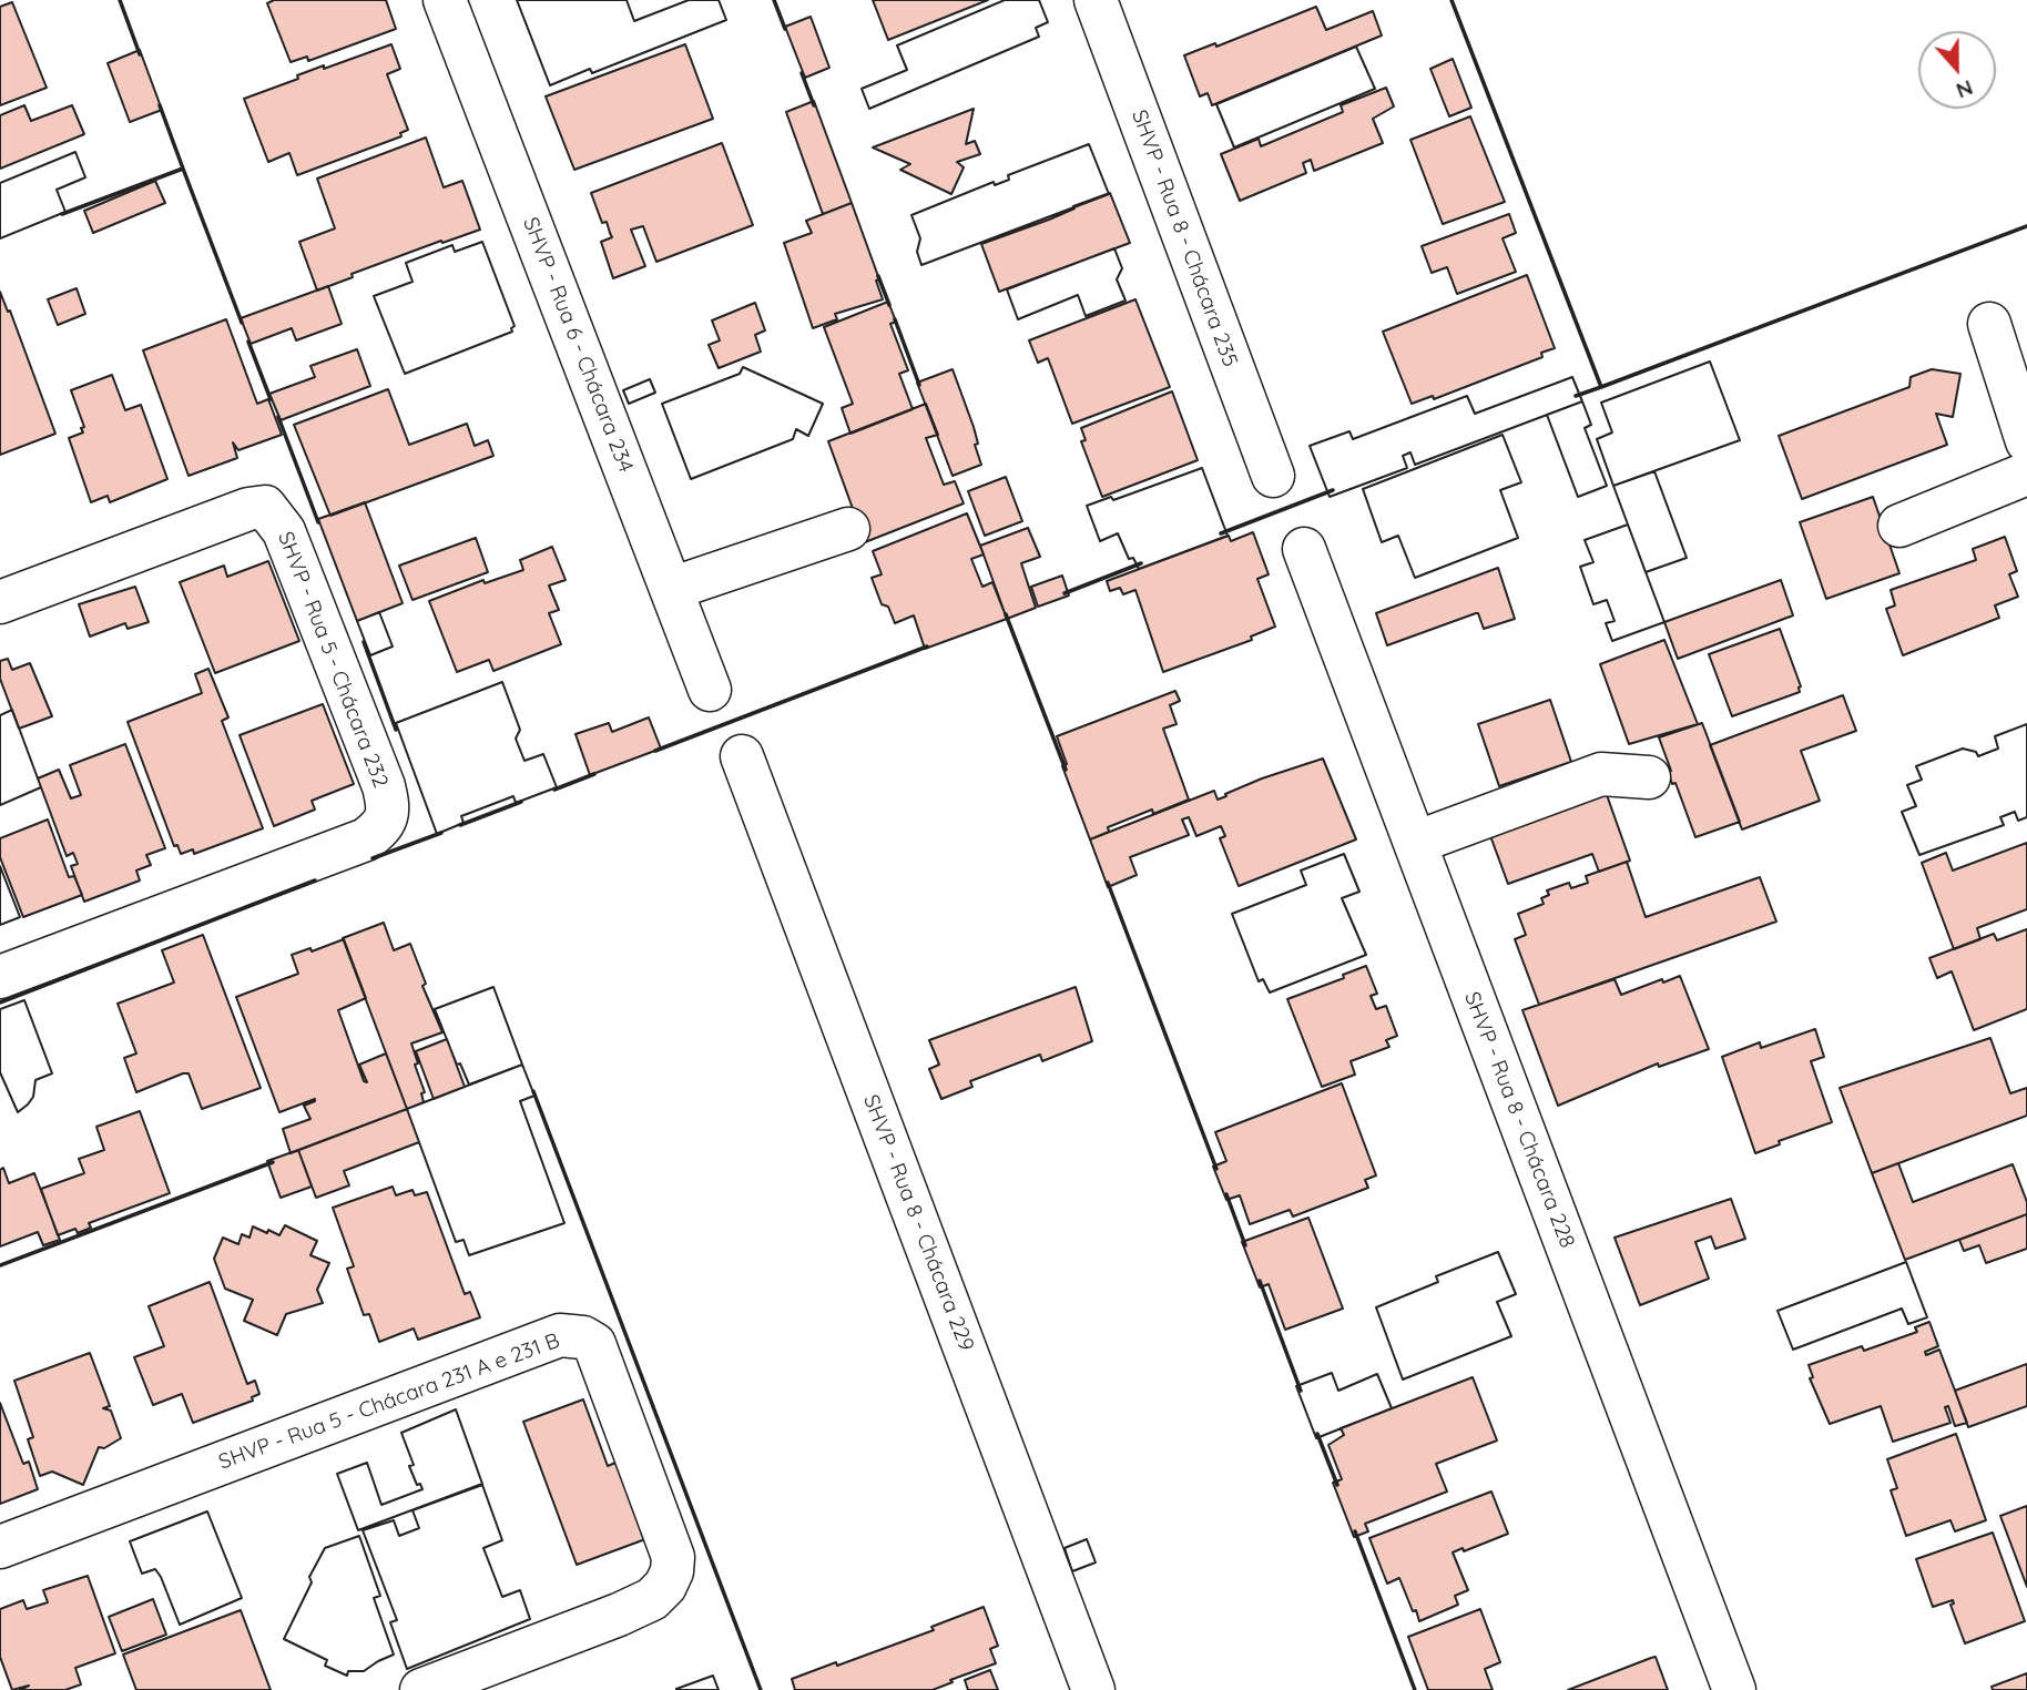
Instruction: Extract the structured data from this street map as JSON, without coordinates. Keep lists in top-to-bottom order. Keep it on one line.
{"streets":{"street":["SHVP - Rua 8 - Chácara 235","SHVP - Rua 6 - Chácara 234","SHVP - Rua 5 - Chácara 232","SHVP - Rua 8 - Chácara 228","SHVP - Rua 8 - Chácara 229","SHVP - Rua 5 - Chácara 231 A e 231 B"]},"north":"bottom"}
